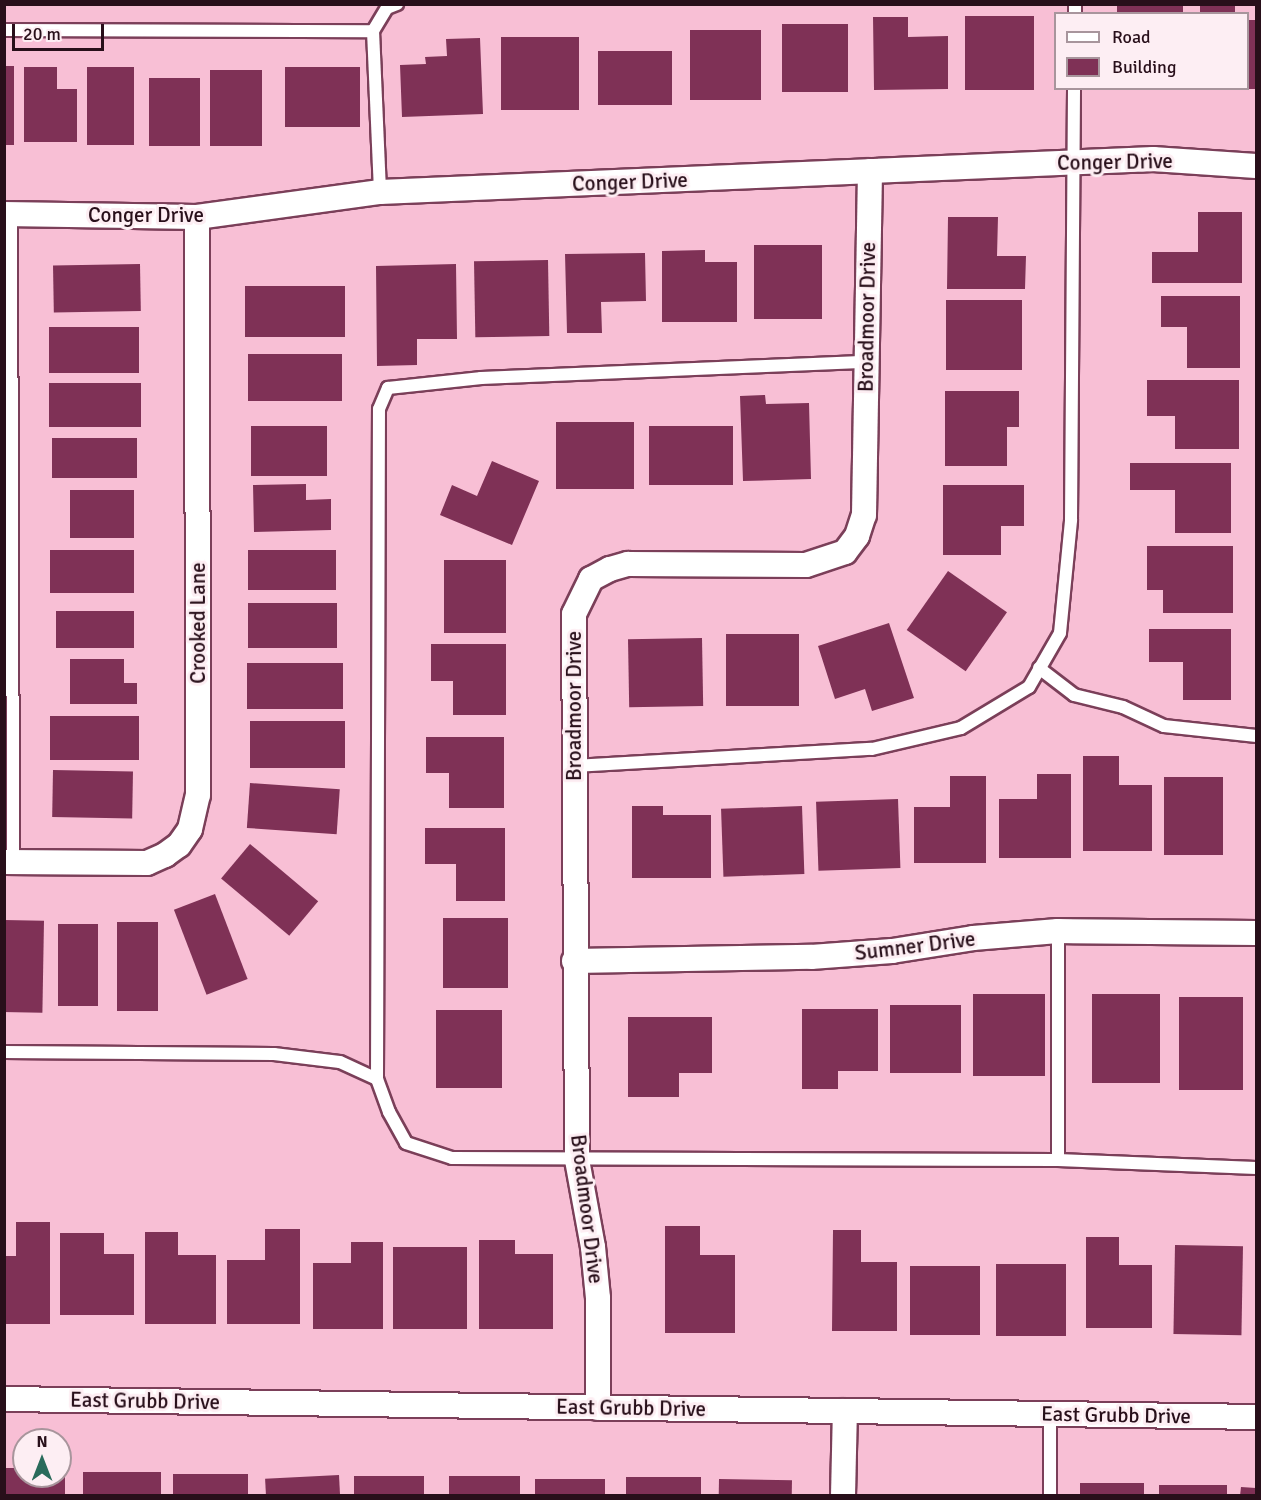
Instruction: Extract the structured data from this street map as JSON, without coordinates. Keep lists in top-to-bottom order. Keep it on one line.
{"streets":{"street":["Conger Drive","Broadmoor Drive","Crooked Lane","Sumner Drive","East Grubb Drive"]},"crossings":[["Conger Drive","Broadmoor Drive"],["Conger Drive","Crooked Lane"],["Broadmoor Drive","Sumner Drive"],["Broadmoor Drive","East Grubb Drive"]],"legend":["Road","Building"],"scale_bar":"20 m","north":"top"}
